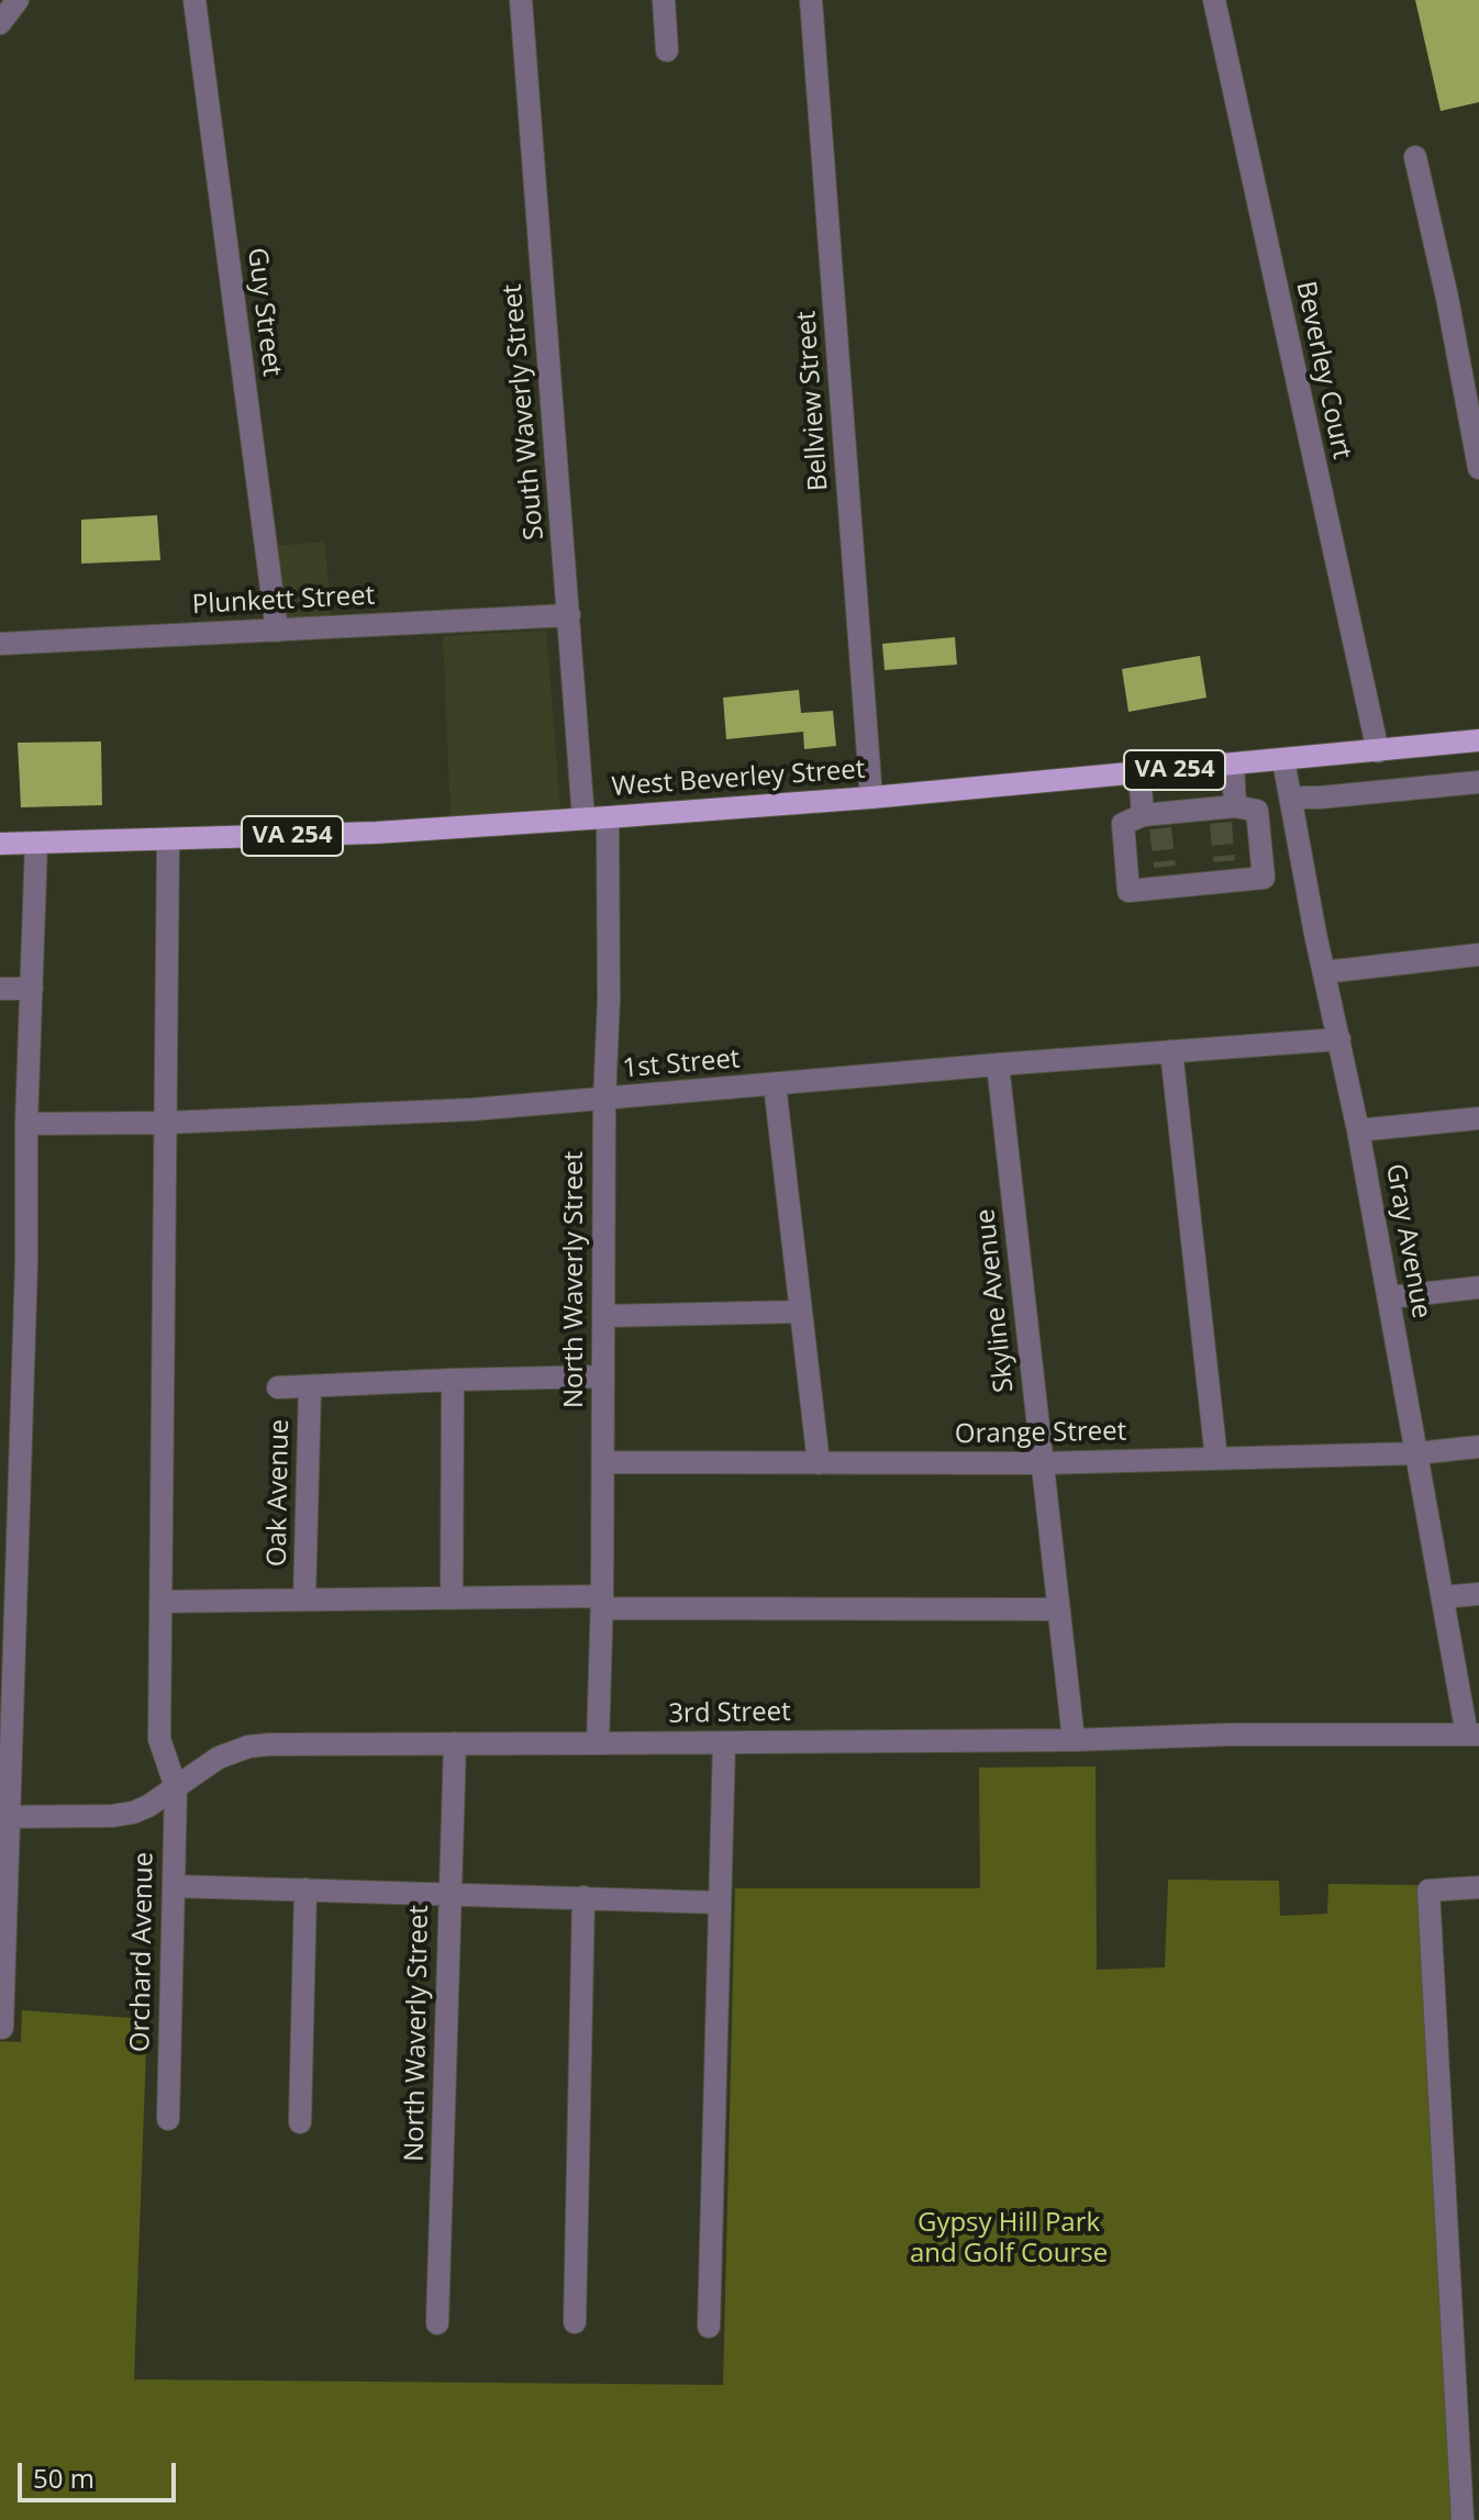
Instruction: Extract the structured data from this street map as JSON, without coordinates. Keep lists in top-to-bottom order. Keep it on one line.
{"streets":{"main road":["VA 254","West Beverley Street"],"street":["Guy Street","Beverley Court","Bellview Street","South Waverly Street","Plunkett Street","1st Street","Gray Avenue","North Waverly Street","Skyline Avenue","Orange Street","Oak Avenue","3rd Street","Orchard Avenue"]},"crossings":[["Guy Street","Plunkett Street"],["Beverley Court","West Beverley Street"],["Bellview Street","West Beverley Street"],["South Waverly Street","Plunkett Street"],["South Waverly Street","West Beverley Street"],["West Beverley Street","Gray Avenue"],["West Beverley Street","North Waverly Street"],["1st Street","Gray Avenue"],["1st Street","North Waverly Street"],["1st Street","Skyline Avenue"],["Gray Avenue","Orange Street"],["Gray Avenue","3rd Street"],["North Waverly Street","Orange Street"],["North Waverly Street","3rd Street"],["Skyline Avenue","Orange Street"],["Skyline Avenue","3rd Street"],["3rd Street","Orchard Avenue"]],"parks":["Gypsy Hill Park and Golf Course"],"scale_bar":"50 m"}
